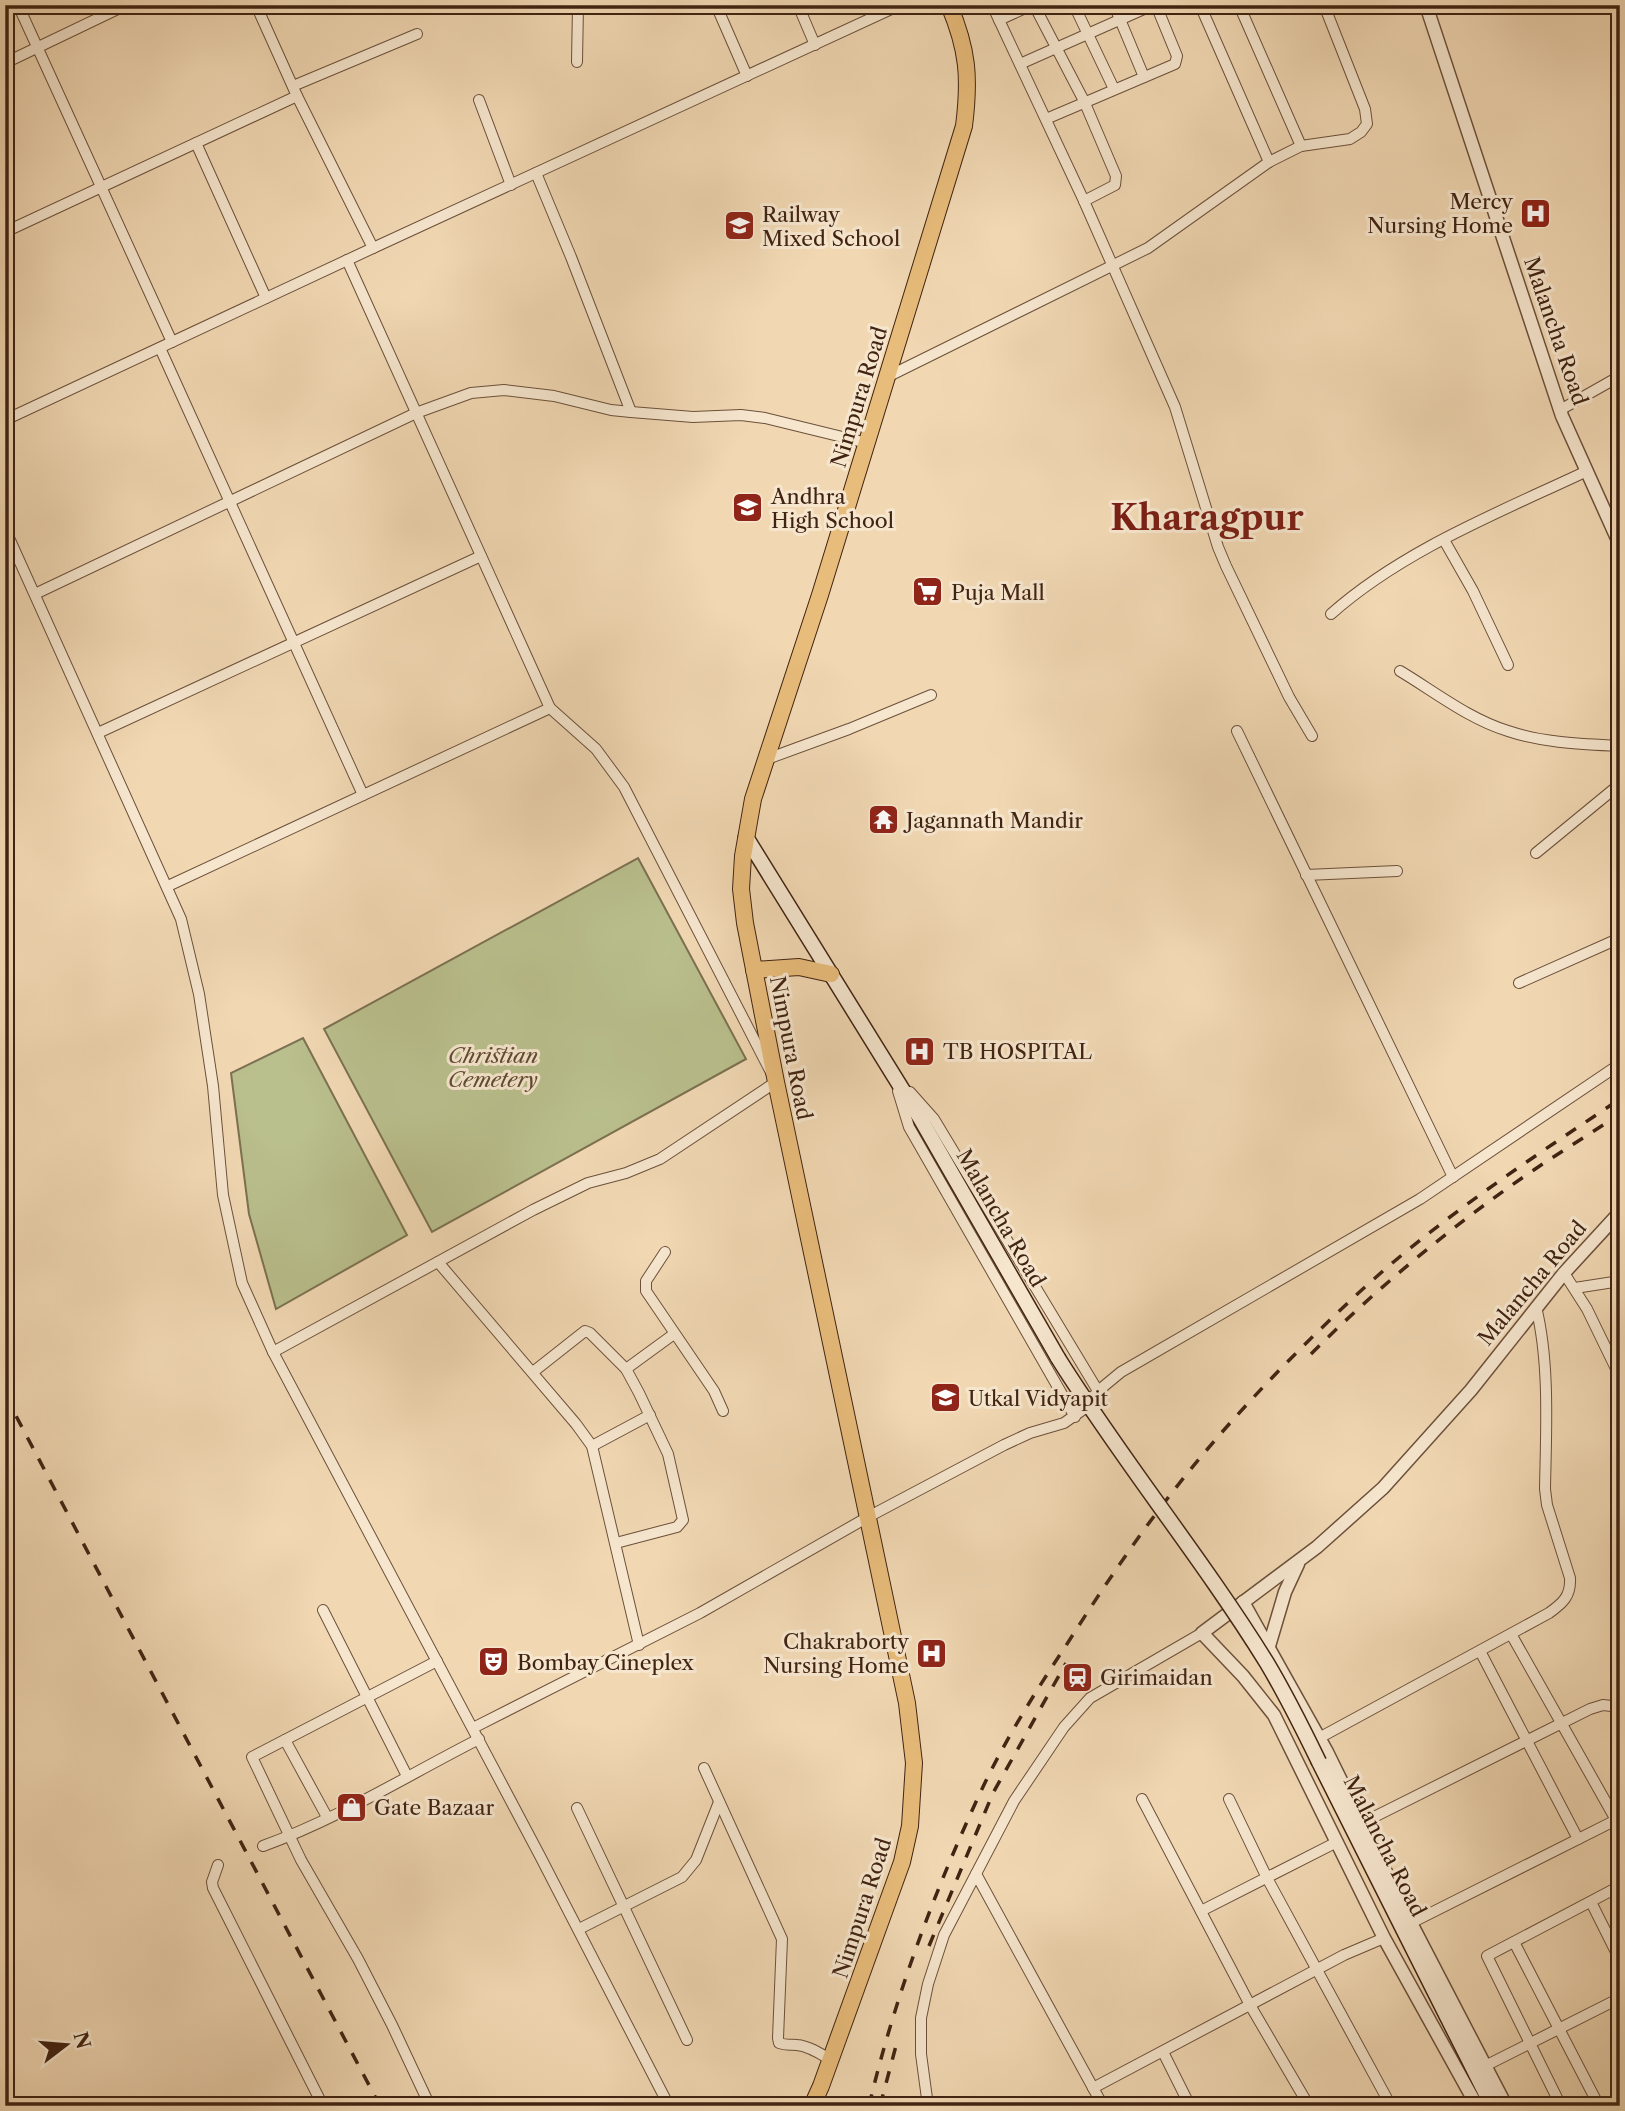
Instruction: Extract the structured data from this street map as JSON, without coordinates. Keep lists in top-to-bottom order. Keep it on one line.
{"streets":{"main road":["Malancha Road","Nimpura Road"]},"crossings":[["Malancha Road","Nimpura Road"]],"districts":["Kharagpur"],"parks":["Christian Cemetery"],"places":{"hospital":["Mercy Nursing Home","TB HOSPITAL","Chakraborty Nursing Home"],"school or university":["Railway Mixed School","Andhra High School","Utkal Vidyapit"],"supermarket":["Puja Mall"],"temple":["Jagannath Mandir"],"theatre":["Bombay Cineplex"],"station":["Girimaidan"],"shop":["Gate Bazaar"]},"north":"right"}
